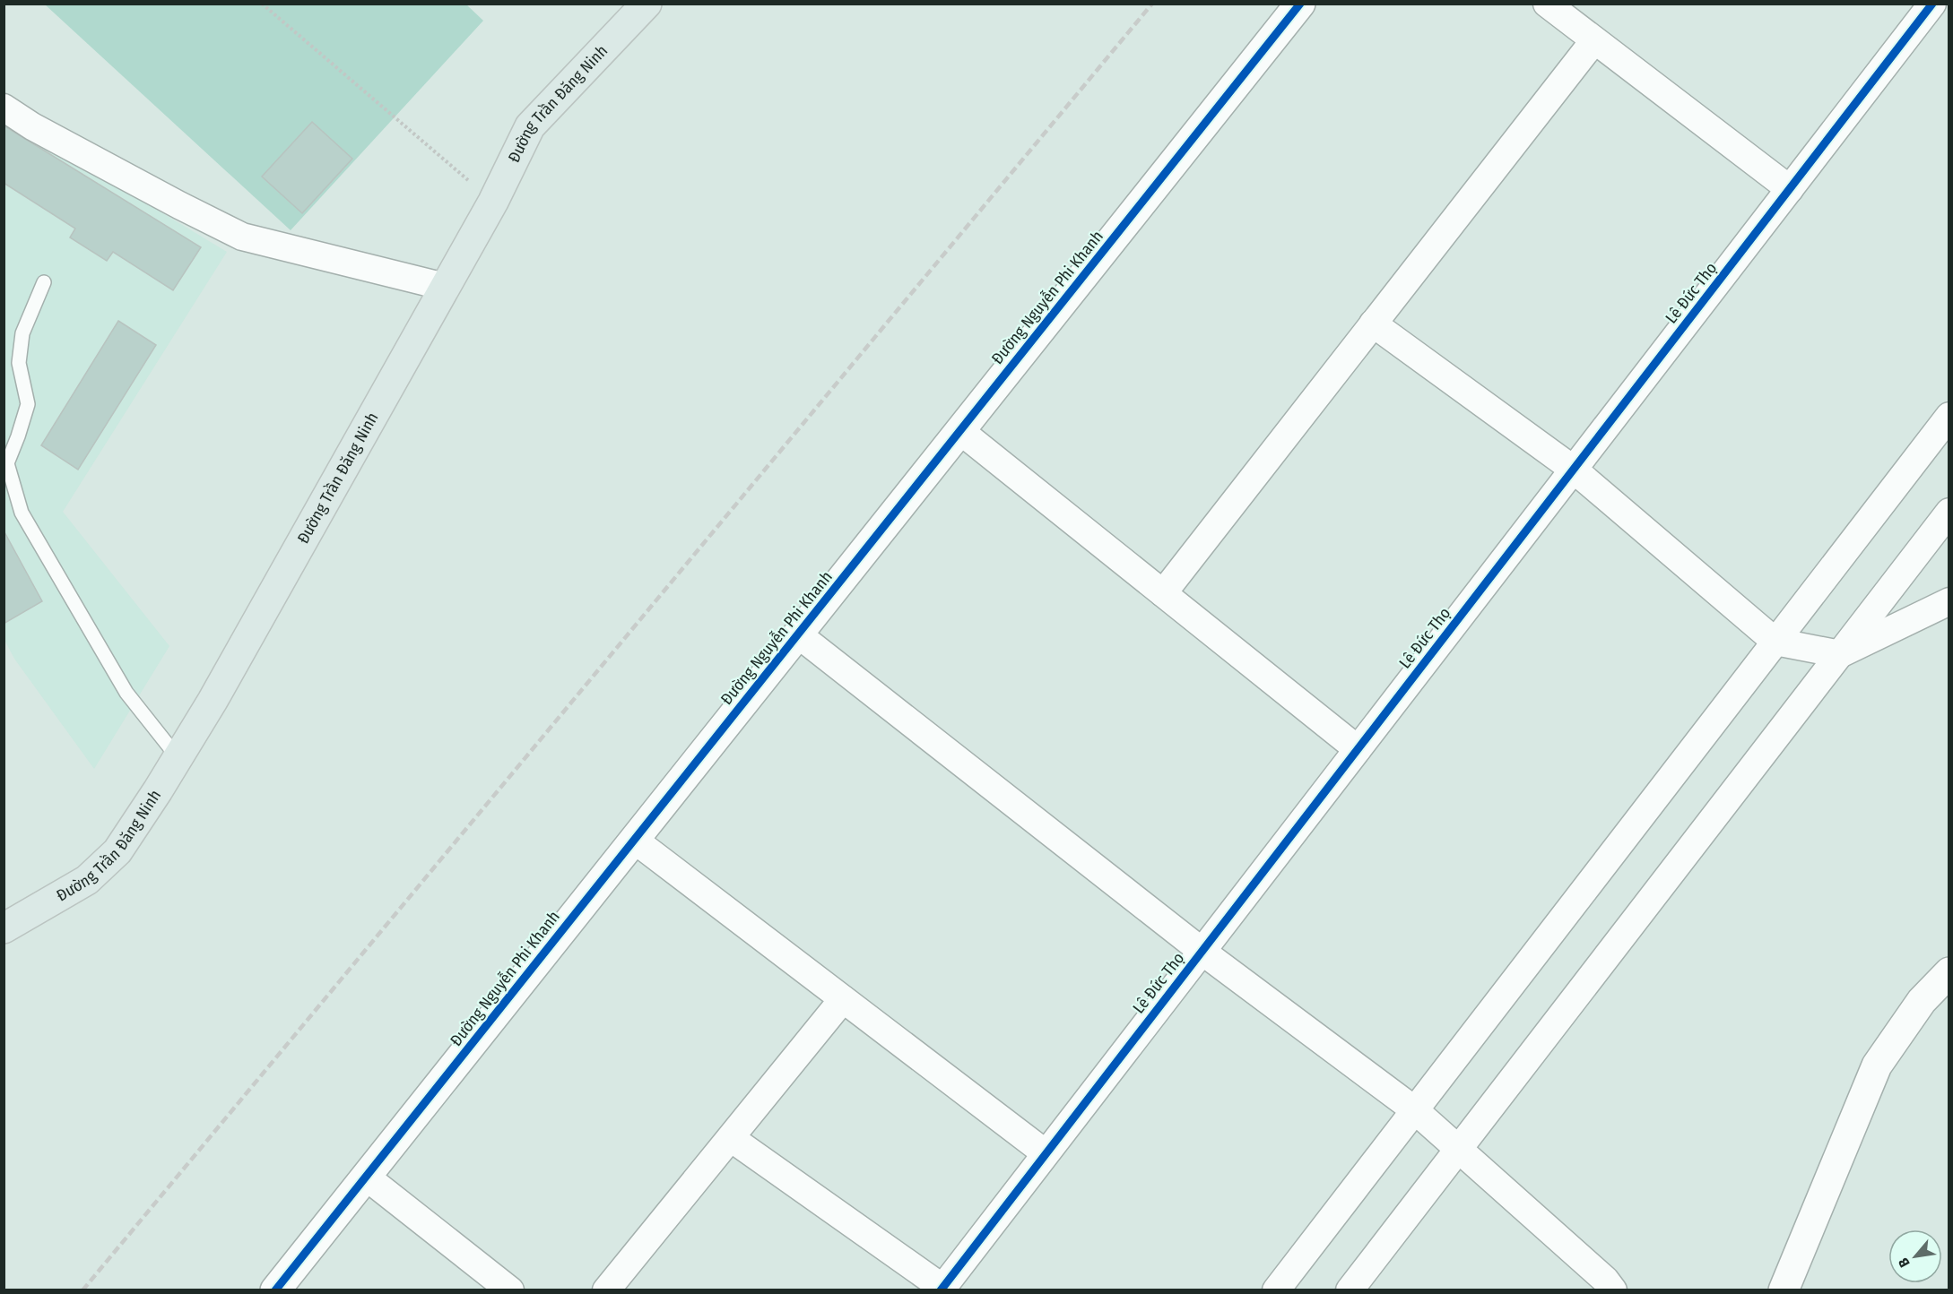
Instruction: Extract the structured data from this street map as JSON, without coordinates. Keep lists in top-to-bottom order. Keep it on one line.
{"streets":{"main road":["Đường Trần Đăng Ninh"],"street":["Lê Đức Thọ","Đường Nguyễn Phi Khanh"]},"north":"bottom left"}
